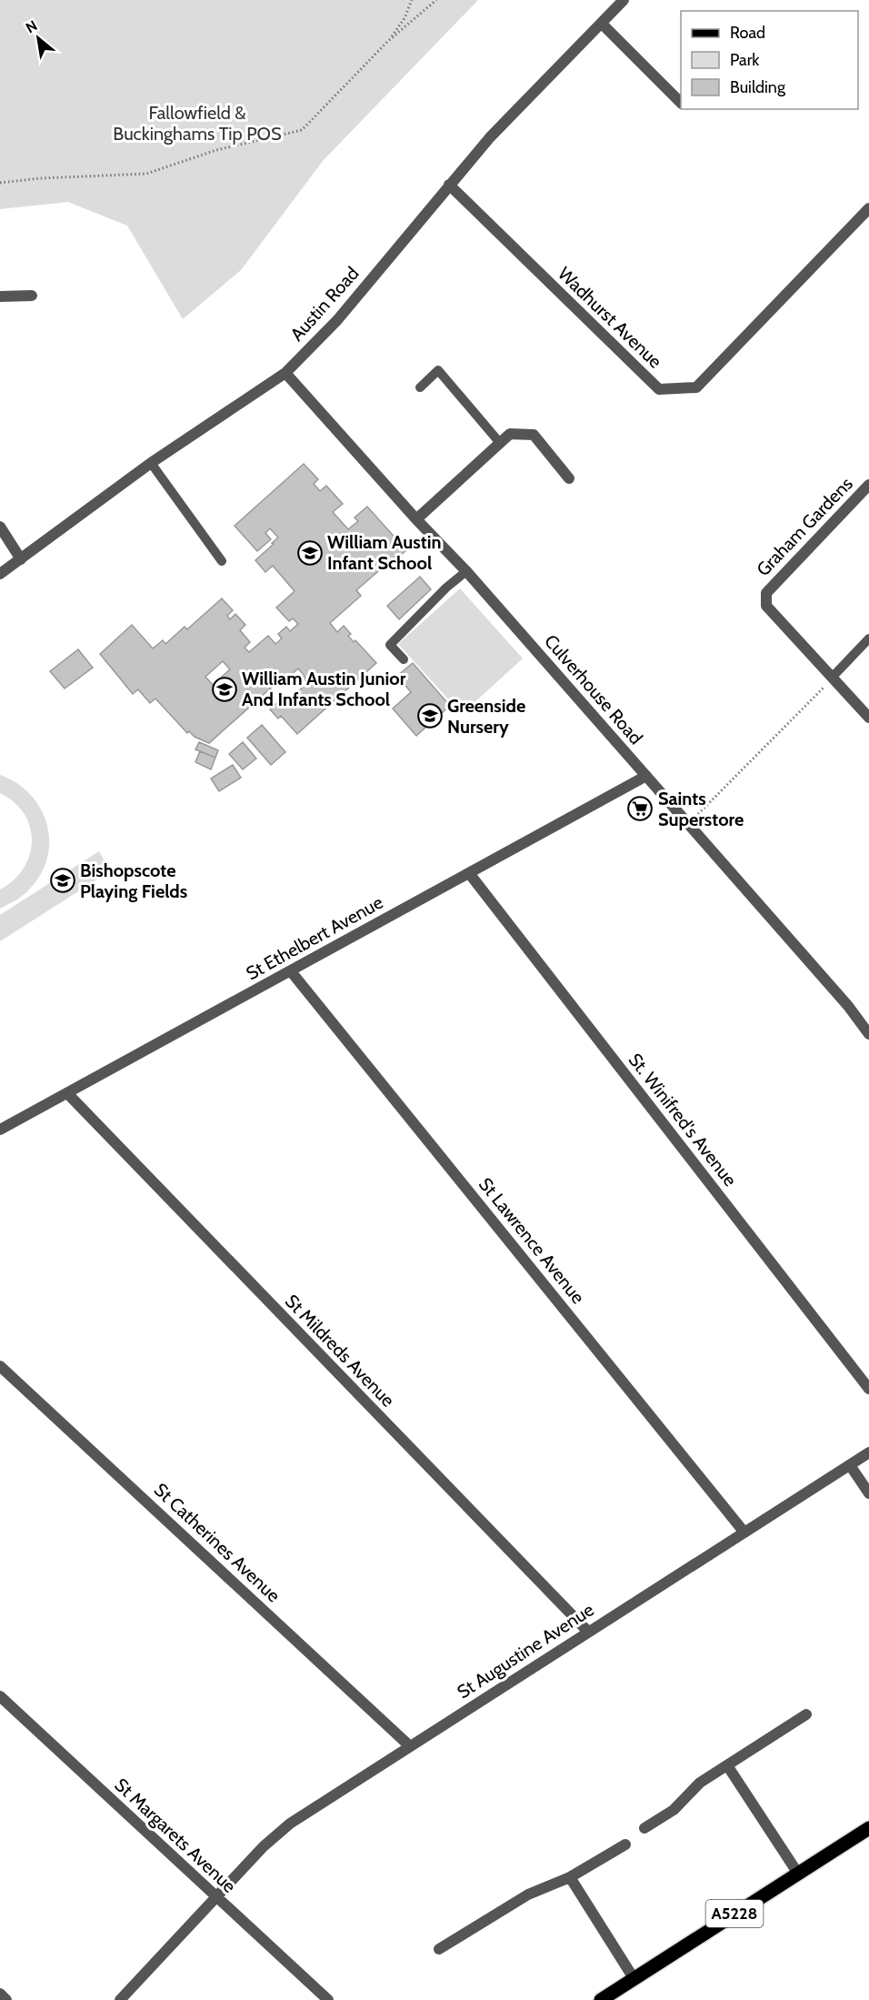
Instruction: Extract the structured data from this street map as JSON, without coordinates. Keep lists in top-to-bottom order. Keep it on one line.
{"streets":{"main road":["A5228"],"street":["Austin Road","Wadhurst Avenue","Graham Gardens","Culverhouse Road","St Ethelbert Avenue","St. Winifred's Avenue","St Lawrence Avenue","St Mildreds Avenue","St Catherines Avenue","St Augustine Avenue","St Margarets Avenue"]},"crossings":[["Austin Road","Wadhurst Avenue"],["Austin Road","Culverhouse Road"],["Culverhouse Road","St Ethelbert Avenue"],["St Ethelbert Avenue","St. Winifred's Avenue"],["St Ethelbert Avenue","St Lawrence Avenue"],["St Ethelbert Avenue","St Mildreds Avenue"],["St Lawrence Avenue","St Augustine Avenue"],["St Mildreds Avenue","St Augustine Avenue"],["St Catherines Avenue","St Augustine Avenue"],["St Augustine Avenue","St Margarets Avenue"]],"parks":["Fallowfield & Buckinghams Tip POS"],"places":{"school or university":["William Austin Infant School","William Austin Junior And Infants School","Greenside Nursery","Bishopscote Playing Fields"],"supermarket":["Saints Superstore"]},"legend":["Road","Park","Building"],"north":"top left"}
